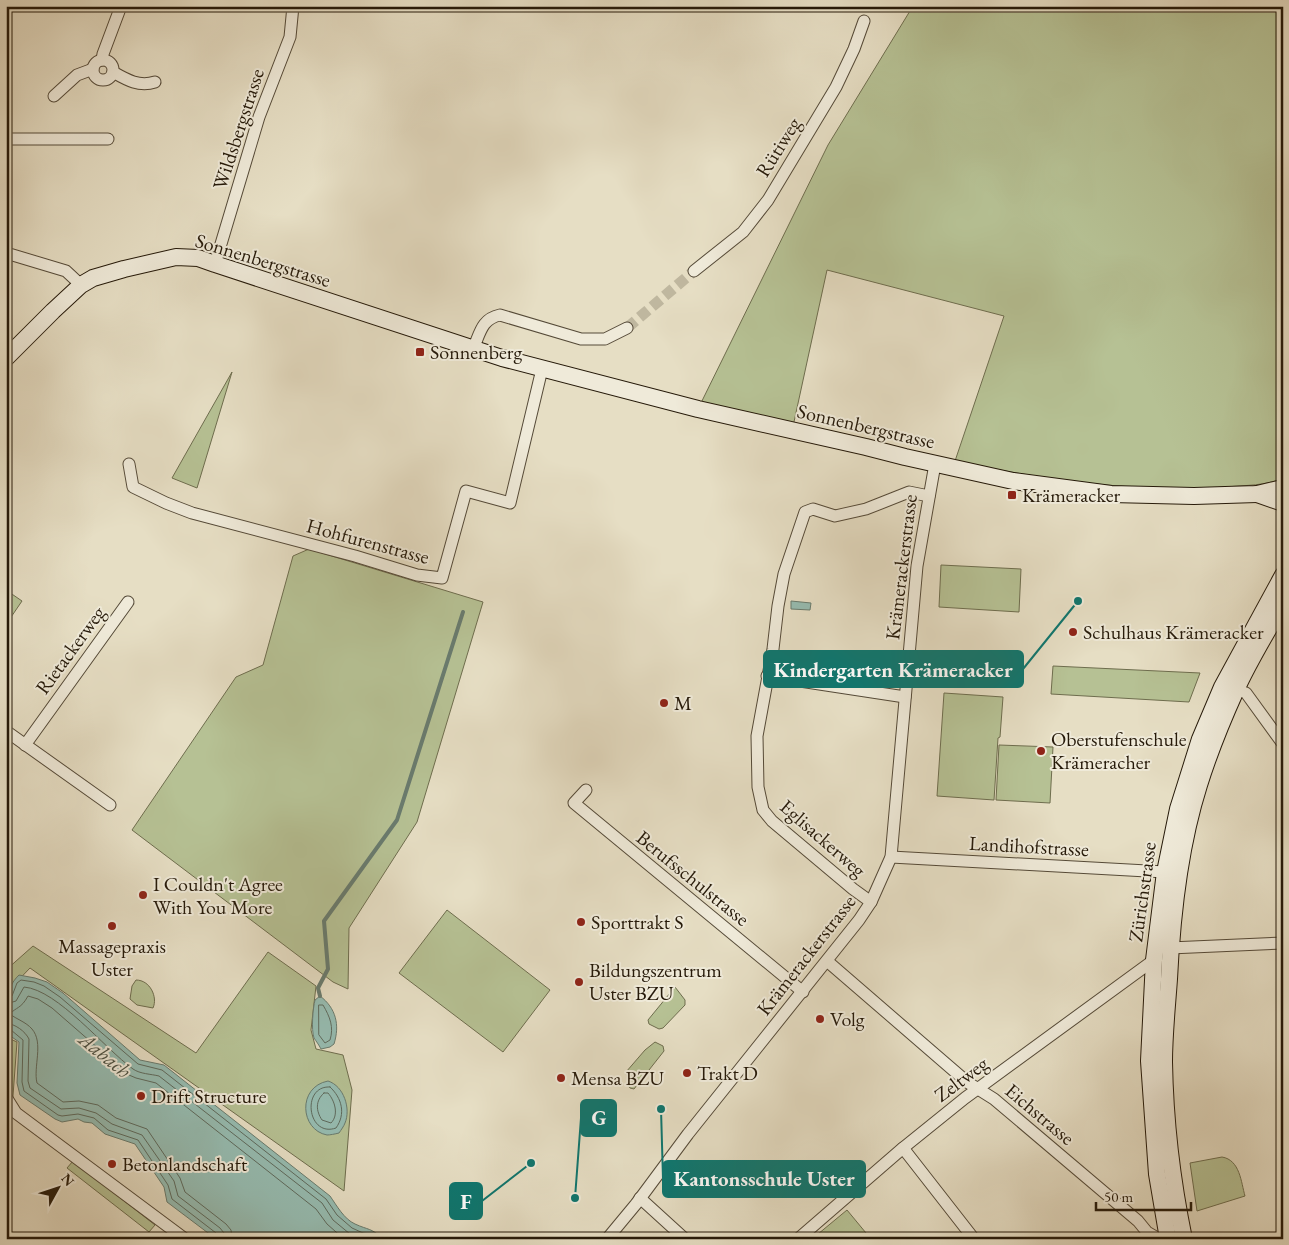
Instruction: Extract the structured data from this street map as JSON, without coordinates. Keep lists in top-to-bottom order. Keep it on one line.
{"streets":{"street":["Wildsbergstrasse","Rütiweg","Sonnenbergstrasse","Hohfurenstrasse","Krämerackerstrasse","Rietackerweg","Eglisackerweg","Landihofstrasse","Berufsschulstrasse","Zürichstrasse","Zeltweg","Eichstrasse"]},"crossings":[["Wildsbergstrasse","Sonnenbergstrasse"],["Sonnenbergstrasse","Hohfurenstrasse"],["Sonnenbergstrasse","Krämerackerstrasse"],["Krämerackerstrasse","Eglisackerweg"],["Krämerackerstrasse","Landihofstrasse"],["Krämerackerstrasse","Berufsschulstrasse"],["Krämerackerstrasse","Eichstrasse"],["Landihofstrasse","Zürichstrasse"],["Zürichstrasse","Zeltweg"],["Zürichstrasse","Eichstrasse"],["Zeltweg","Eichstrasse"]],"water":["Aabach"],"places":{"transit":["Sonnenberg","Krämeracker"],"other":["Kindergarten Krämeracker","Schulhaus Krämeracker","M","Oberstufenschule Krämeracher","I Couldn't Agree With You More","Sporttrakt S","Massagepraxis Uster","Bildungszentrum Uster BZU","Volg","Trakt D","Mensa BZU","Drift Structure","Kantonsschule Uster","F","Betonlandschaft","G"]},"scale_bar":"50 m","north":"top right"}
